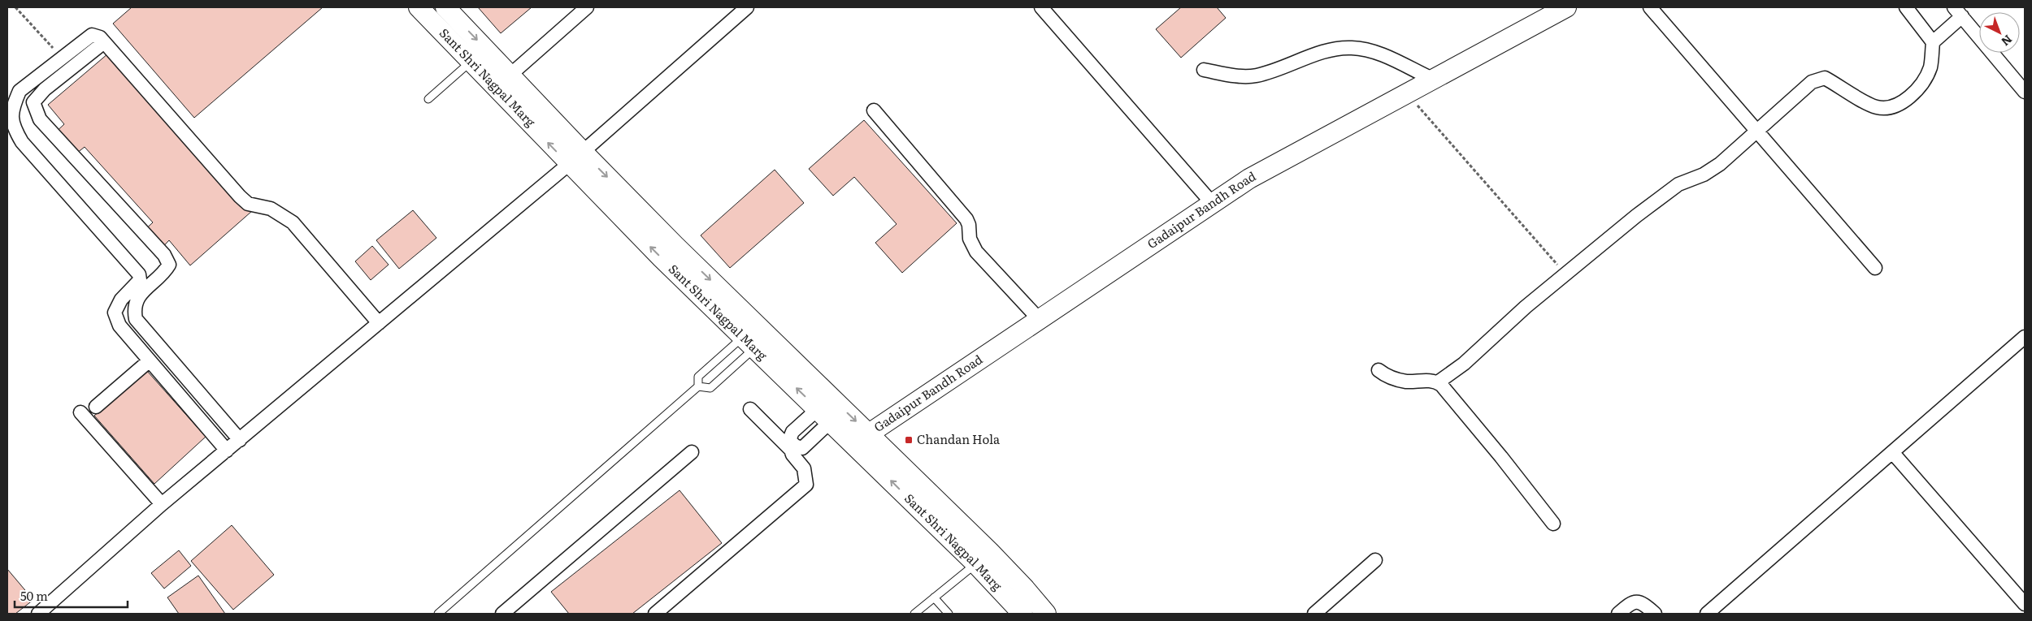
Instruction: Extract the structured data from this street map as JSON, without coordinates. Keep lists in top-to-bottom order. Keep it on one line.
{"streets":{"main road":["Sant Shri Nagpal Marg","Gadaipur Bandh Road"]},"crossings":[["Sant Shri Nagpal Marg","Gadaipur Bandh Road"]],"places":{"transit":["Chandan Hola"]},"scale_bar":"50 m","north":"bottom right"}
